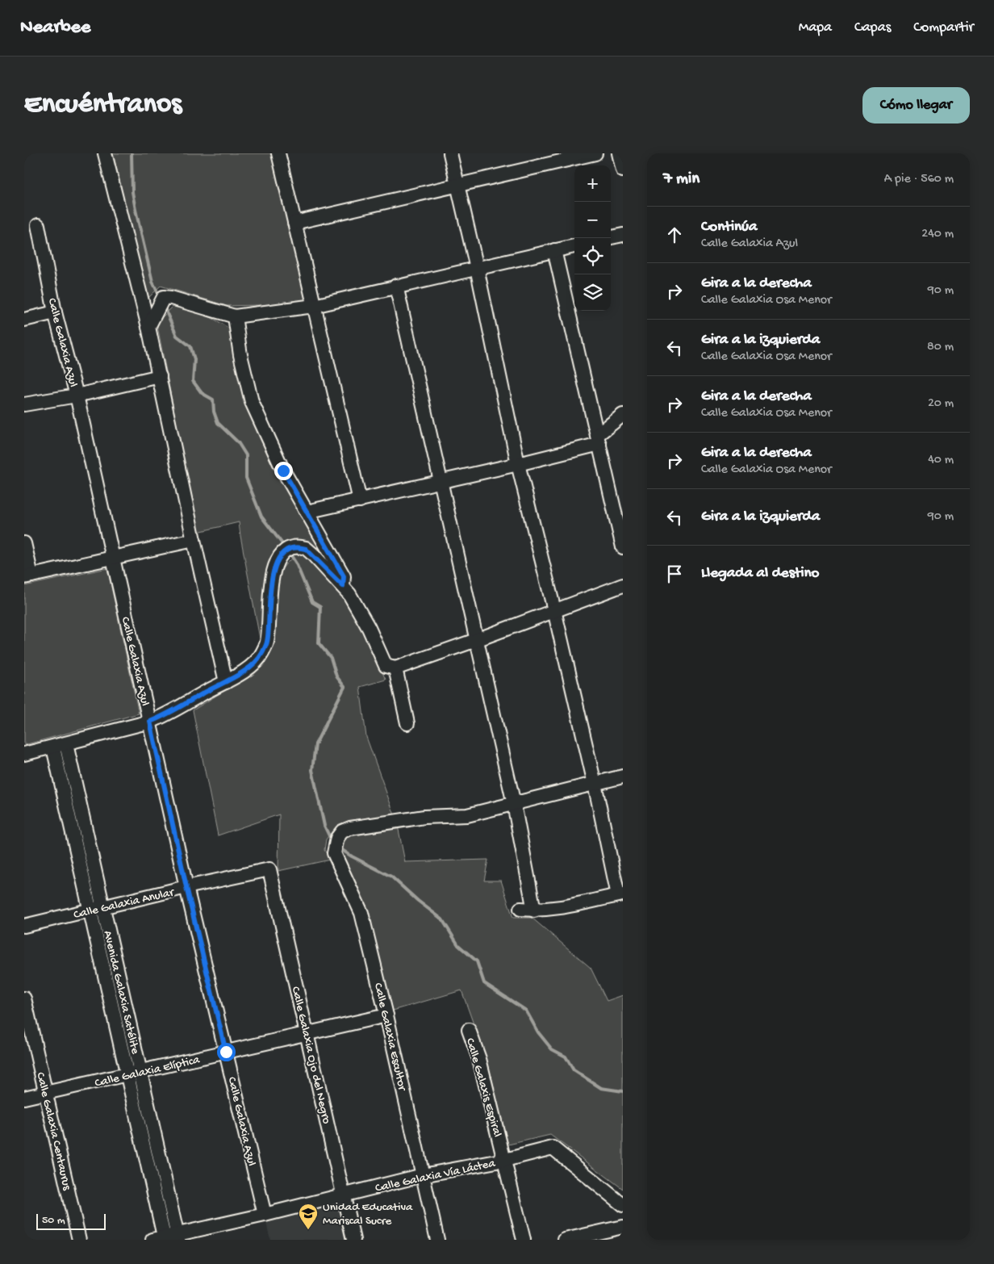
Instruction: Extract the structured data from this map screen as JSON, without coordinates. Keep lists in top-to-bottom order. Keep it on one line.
{"streets":{"street":["Calle Galaxia Azul","Calle Galaxia Anular","Avenida Galaxia Satélite","Calle Galaxia Escultor","Calle Galaxia Ojo del Negro","Calle Galaxia Elíptica","Calle Galaxis Espiral","Calle Galaxia Centaurus","Calle Galaxia Vía Láctea"]},"crossings":[["Calle Galaxia Azul","Calle Galaxia Anular"],["Calle Galaxia Azul","Calle Galaxia Elíptica"],["Calle Galaxia Azul","Calle Galaxia Vía Láctea"],["Calle Galaxia Anular","Avenida Galaxia Satélite"],["Calle Galaxia Anular","Calle Galaxia Ojo del Negro"],["Avenida Galaxia Satélite","Calle Galaxia Elíptica"],["Avenida Galaxia Satélite","Calle Galaxia Vía Láctea"],["Calle Galaxia Escultor","Calle Galaxia Elíptica"],["Calle Galaxia Escultor","Calle Galaxia Vía Láctea"],["Calle Galaxia Ojo del Negro","Calle Galaxia Elíptica"],["Calle Galaxia Ojo del Negro","Calle Galaxia Vía Láctea"],["Calle Galaxia Elíptica","Calle Galaxia Centaurus"],["Calle Galaxis Espiral","Calle Galaxia Vía Láctea"]],"places":{"school or university":["Unidad Educativa Mariscal Sucre"]},"scale_bar":"50 m","page":{"header":"Nearbee","nav":["Mapa","Capas","Compartir"],"buttons":"Cómo llegar","title":"Encuéntranos","heading":["7 min","A pie · 560 m"],"map_buttons":["+","−"],"list":[["Continúa","Calle Galaxia Azul","240 m"],["Gira a la derecha","Calle Galaxia Osa Menor","90 m"],["Gira a la izquierda","Calle Galaxia Osa Menor","80 m"],["Gira a la derecha","Calle Galaxia Osa Menor","20 m"],["Gira a la derecha","Calle Galaxia Osa Menor","40 m"],["Gira a la izquierda","90 m"],"Llegada al destino"],"scale":"50 m"}}
